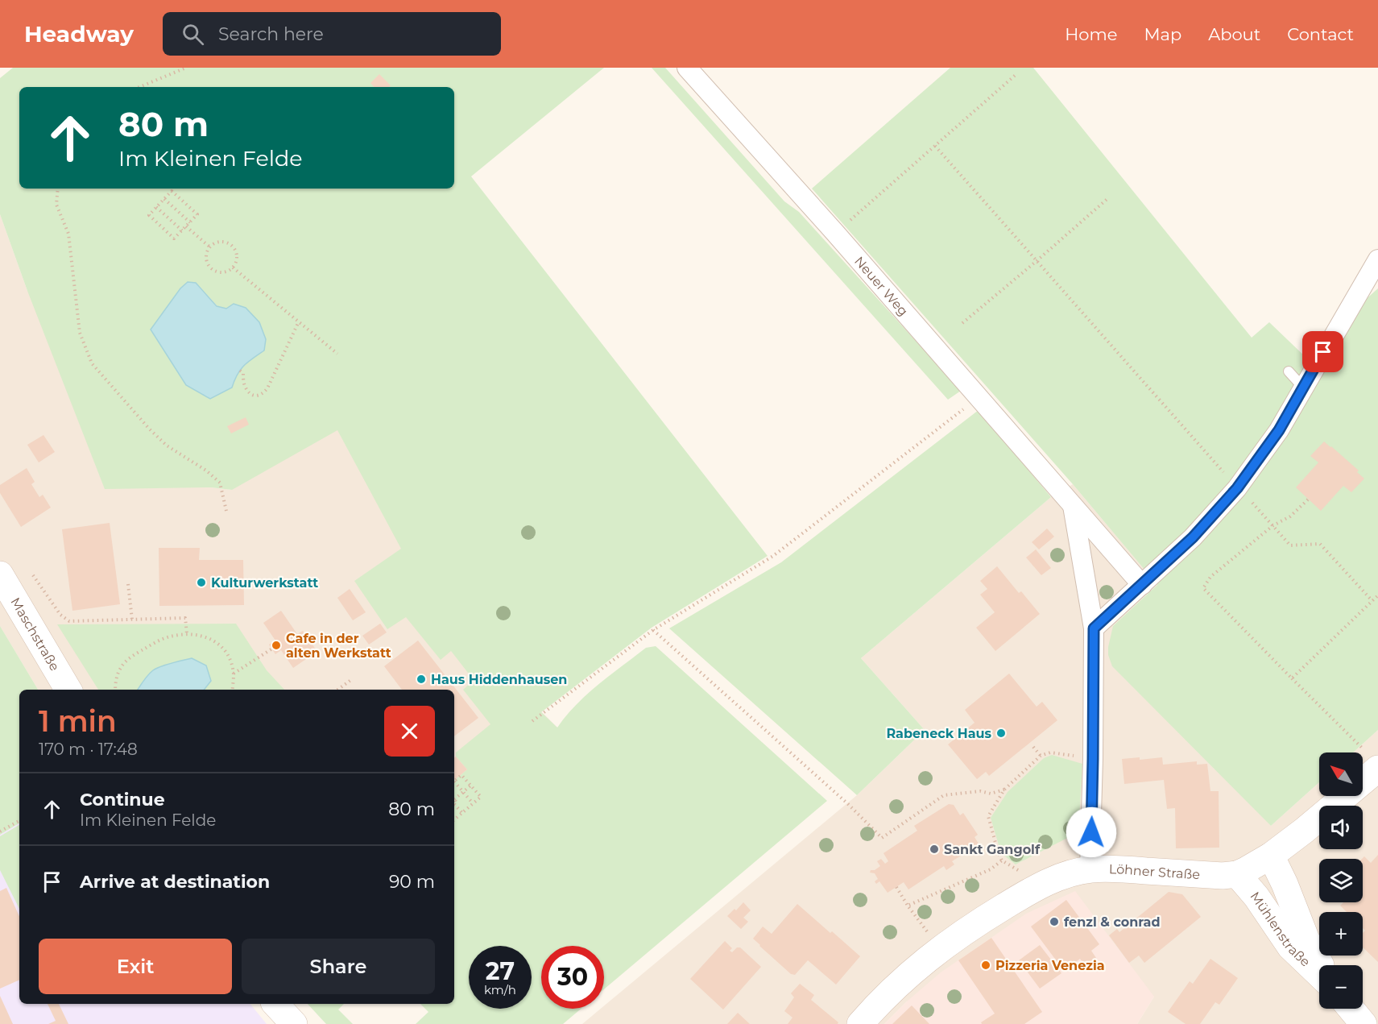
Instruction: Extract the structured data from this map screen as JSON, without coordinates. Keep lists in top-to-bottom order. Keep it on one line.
{"streets":{"main road":["Maschstraße","Löhner Straße","Mühlenstraße"],"street":["Neuer Weg"]},"crossings":[["Löhner Straße","Mühlenstraße"]],"places":["Kulturwerkstatt","Cafe in der alten Werkstatt","Haus Hiddenhausen","Rabeneck Haus","Sankt Gangolf","fenzl & conrad","Pizzeria Venezia"],"north":"top left","page":{"header":"Headway","search":"Search here","nav":["Home","Map","About","Contact"],"turn":["80 m","Im Kleinen Felde"],"heading":["1 min","170 m · 17:48"],"map_buttons":["+","−"],"list":[{"name":"Continue","note":"Im Kleinen Felde","value":"80 m"},{"name":"Arrive at destination","value":"90 m"}],"buttons":["Exit","Share"],"speed":"27 km/h","limit":"30"}}
